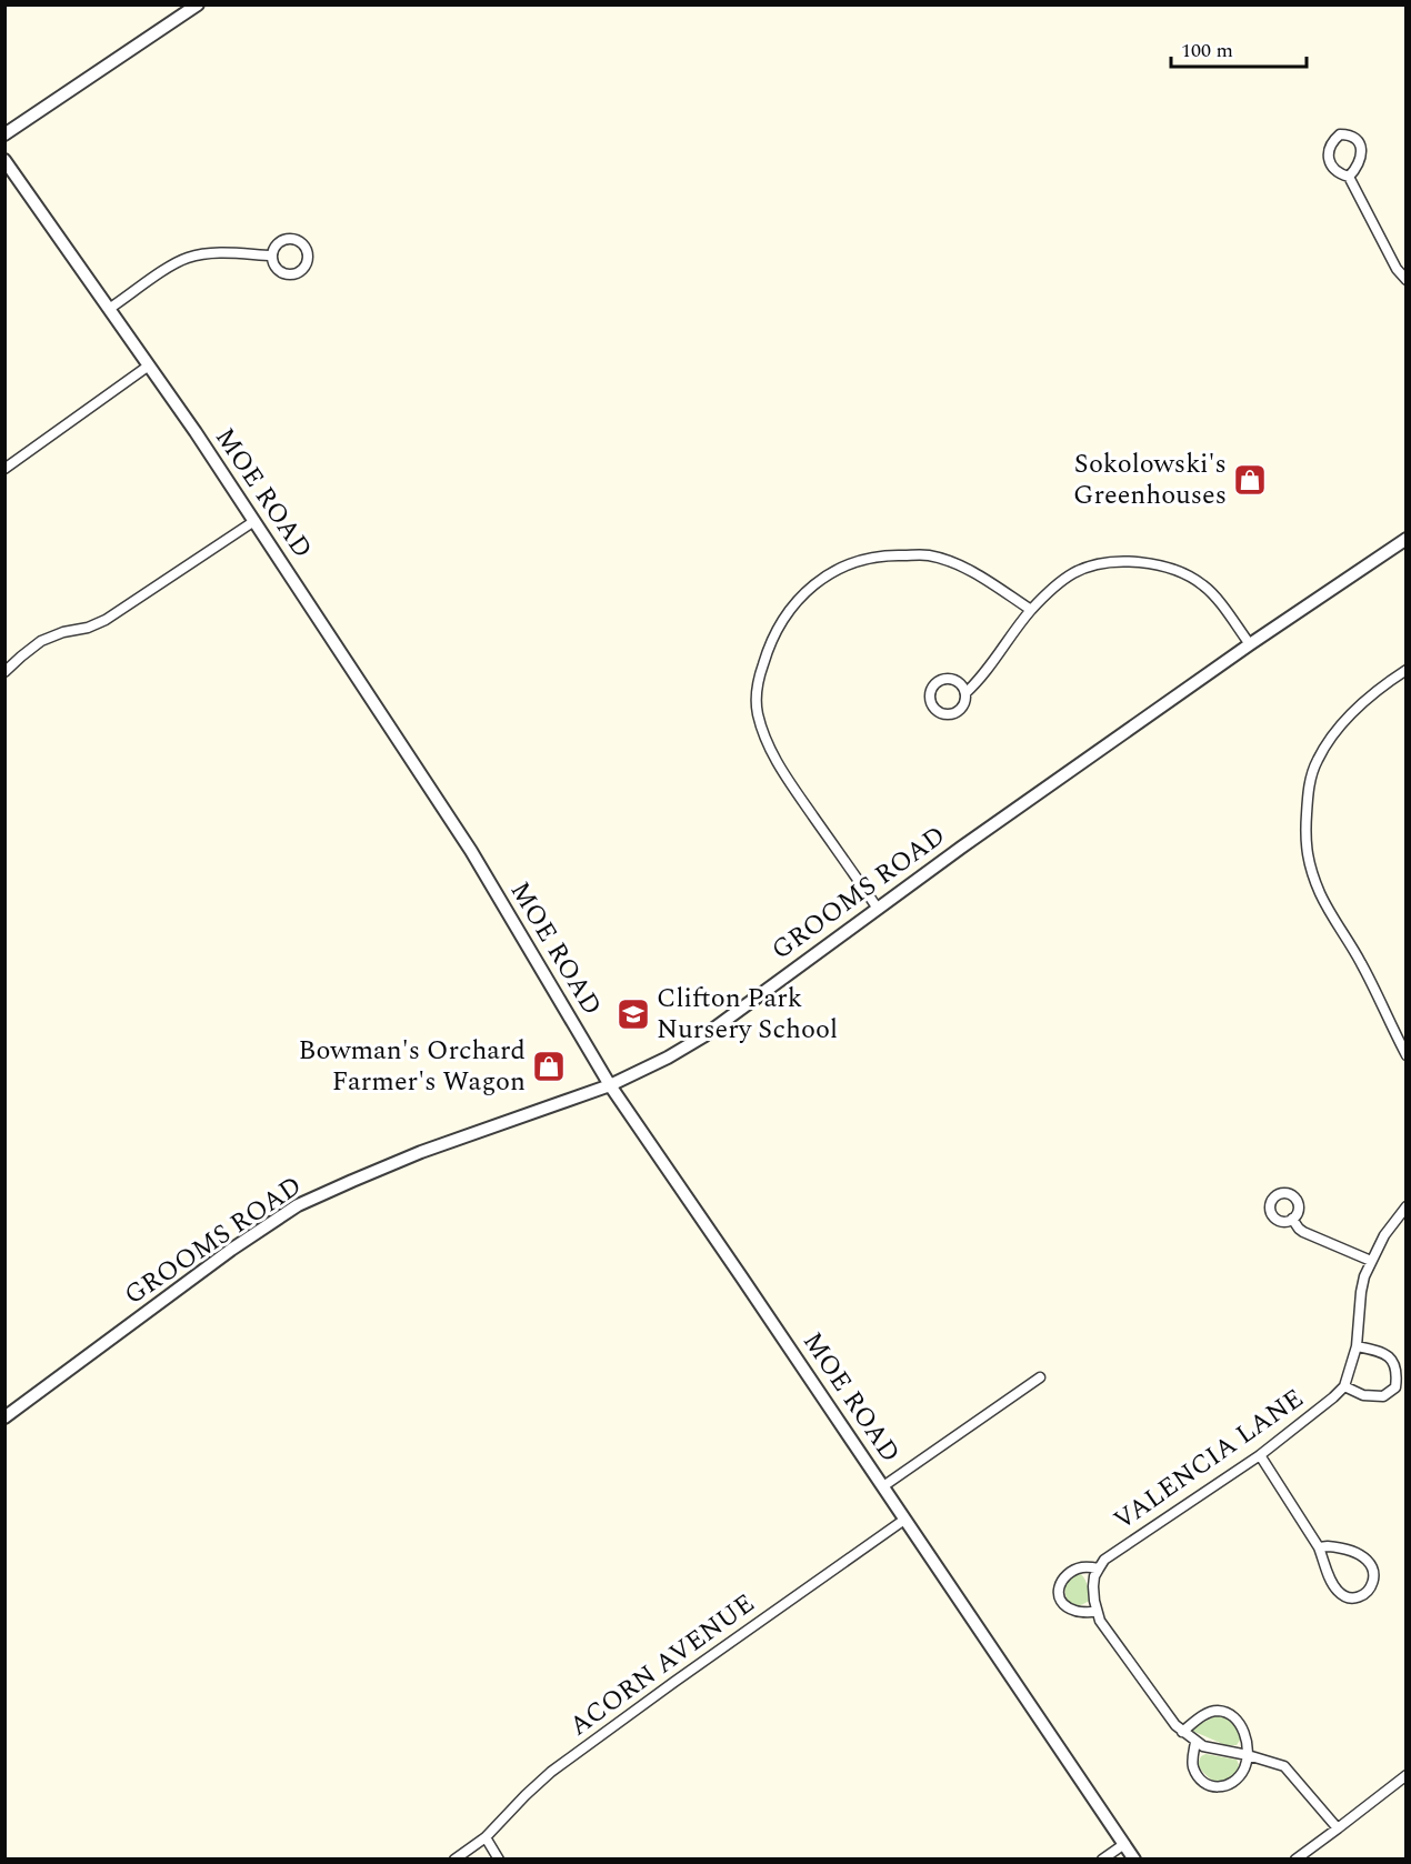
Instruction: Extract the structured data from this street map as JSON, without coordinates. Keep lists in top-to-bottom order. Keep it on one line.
{"streets":{"street":["MOE ROAD","GROOMS ROAD","VALENCIA LANE","ACORN AVENUE"]},"crossings":[["MOE ROAD","GROOMS ROAD"],["MOE ROAD","ACORN AVENUE"]],"places":{"shop":["Sokolowski's Greenhouses","Bowman's Orchard Farmer's Wagon"],"school or university":["Clifton Park Nursery School"]},"scale_bar":"100 m"}
